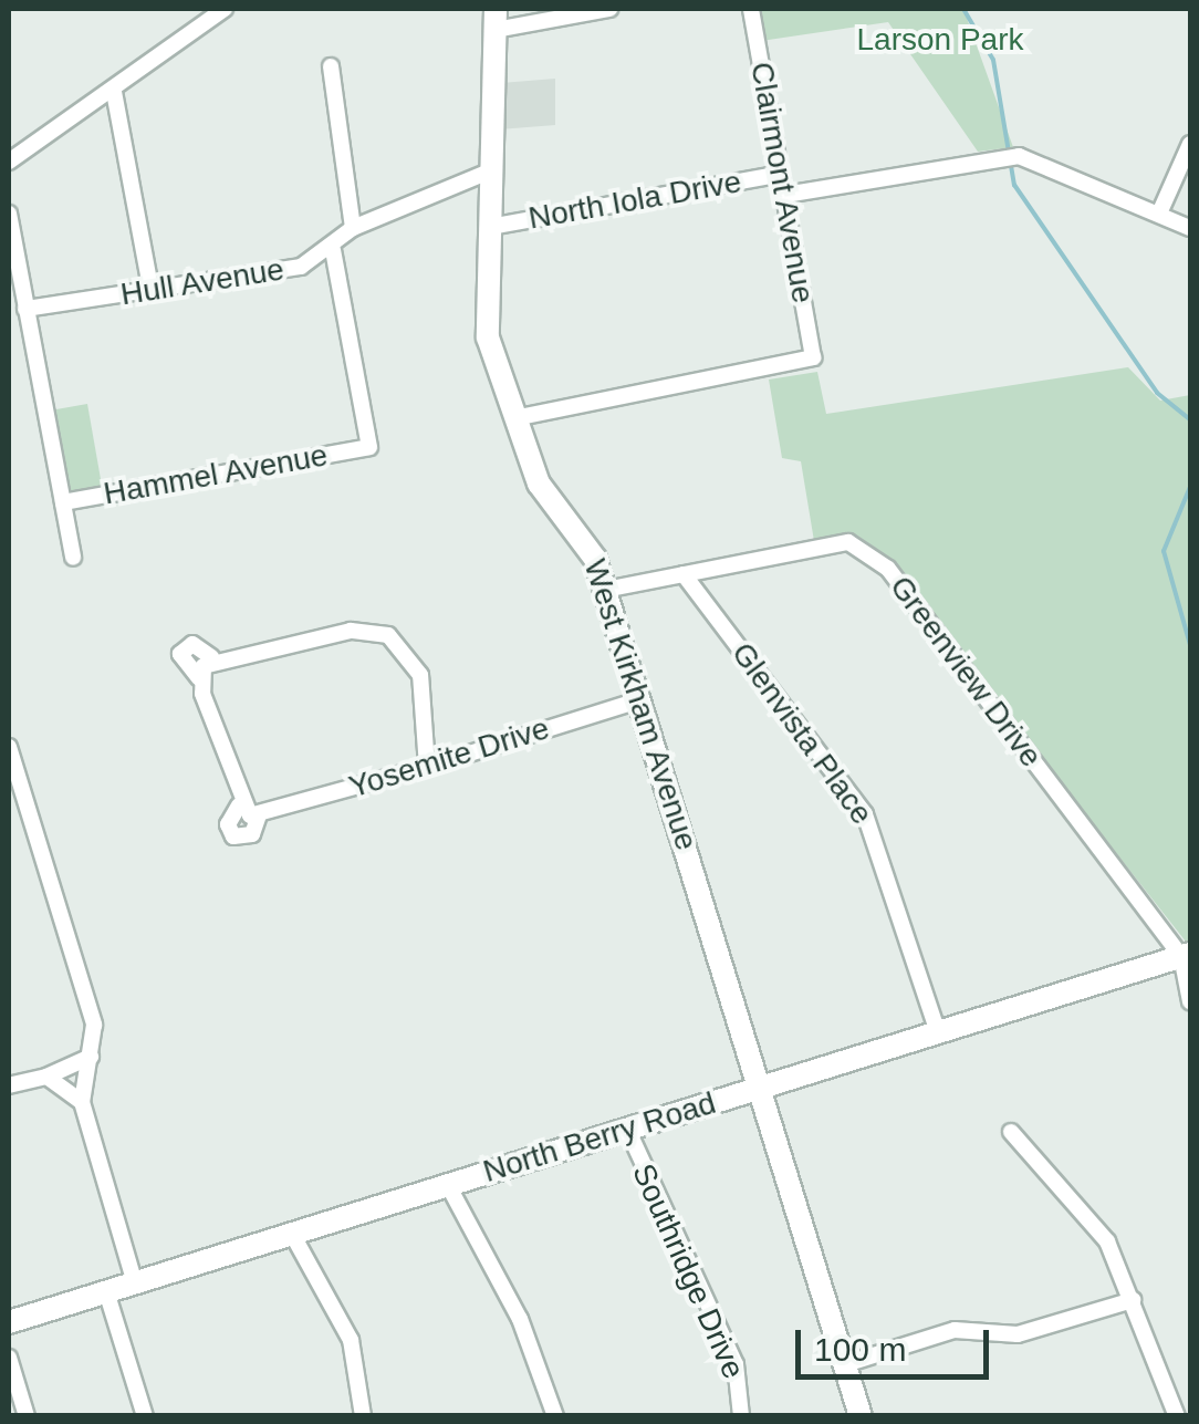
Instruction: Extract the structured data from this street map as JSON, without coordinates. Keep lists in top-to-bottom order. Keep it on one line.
{"streets":{"street":["Clairmont Avenue","North Iola Drive","Hull Avenue","Hammel Avenue","Greenview Drive","West Kirkham Avenue","Glenvista Place","Yosemite Drive","North Berry Road","Southridge Drive"]},"crossings":[["Clairmont Avenue","North Iola Drive"],["Clairmont Avenue","West Kirkham Avenue"],["North Iola Drive","West Kirkham Avenue"],["Hull Avenue","Hammel Avenue"],["Hull Avenue","West Kirkham Avenue"],["Greenview Drive","West Kirkham Avenue"],["Greenview Drive","Glenvista Place"],["Greenview Drive","North Berry Road"],["West Kirkham Avenue","Yosemite Drive"],["West Kirkham Avenue","North Berry Road"],["Glenvista Place","North Berry Road"],["North Berry Road","Southridge Drive"]],"parks":["Larson Park"],"scale_bar":"100 m"}
